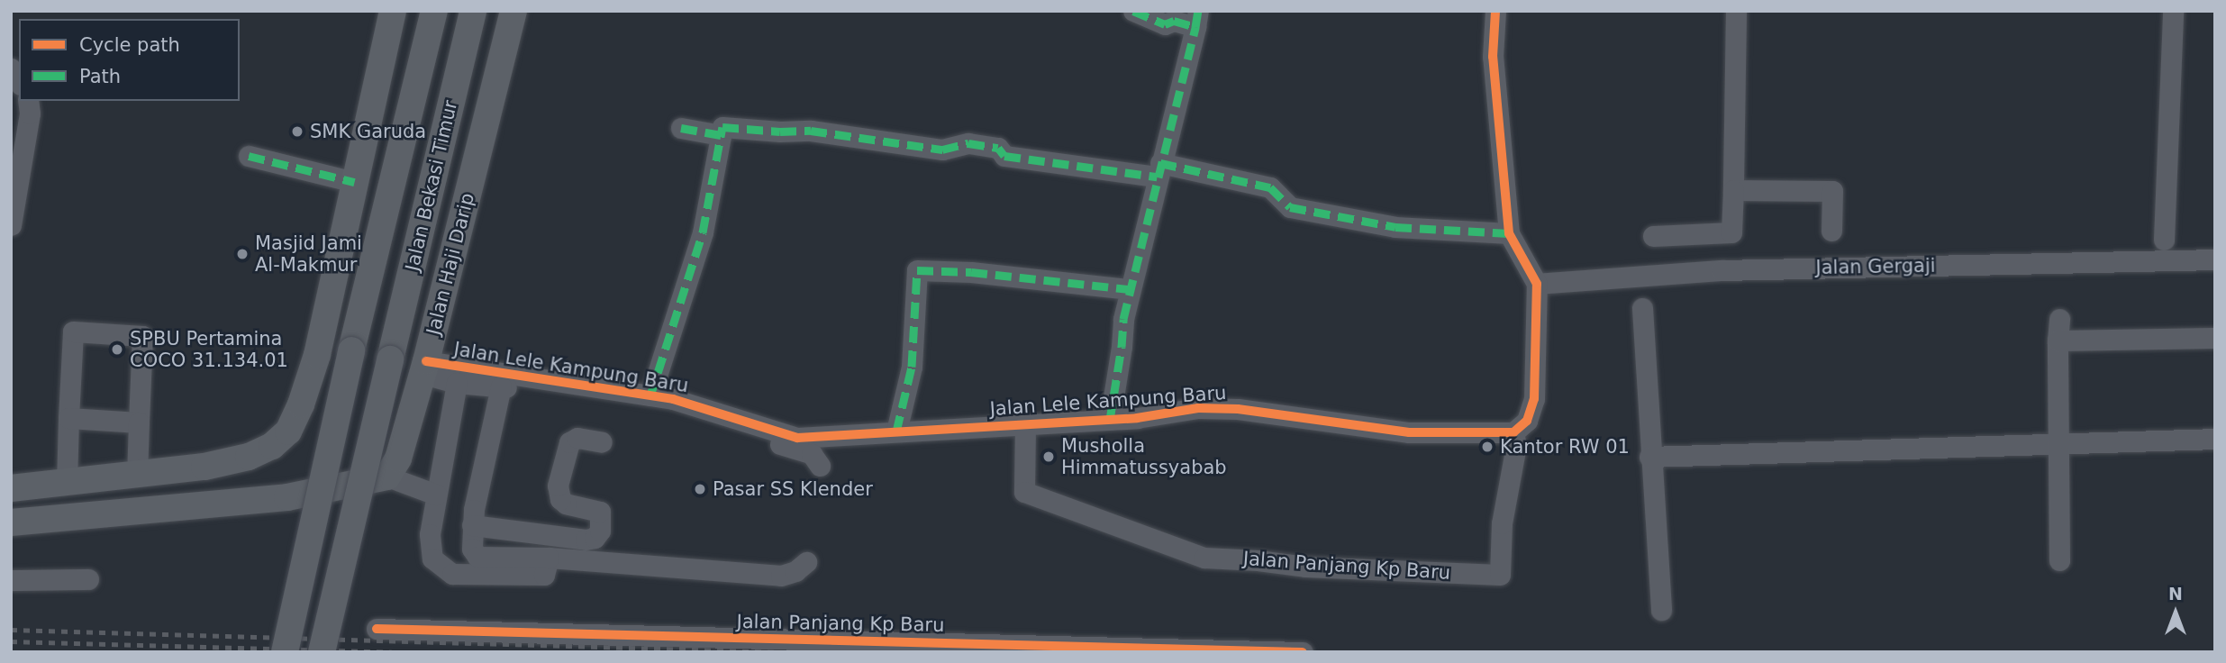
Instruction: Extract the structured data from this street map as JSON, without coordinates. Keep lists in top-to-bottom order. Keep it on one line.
{"streets":{"main road":["Jalan Bekasi Timur","Jalan Haji Darip"],"street":["Jalan Gergaji","Jalan Lele Kampung Baru","Jalan Panjang Kp Baru"]},"crossings":[["Jalan Haji Darip","Jalan Lele Kampung Baru"],["Jalan Lele Kampung Baru","Jalan Panjang Kp Baru"]],"places":["SMK Garuda","Masjid Jami Al-Makmur","SPBU Pertamina COCO 31.134.01","Kantor RW 01","Musholla Himmatussyabab","Pasar SS Klender"],"legend":["Cycle path","Path"],"north":"top"}
